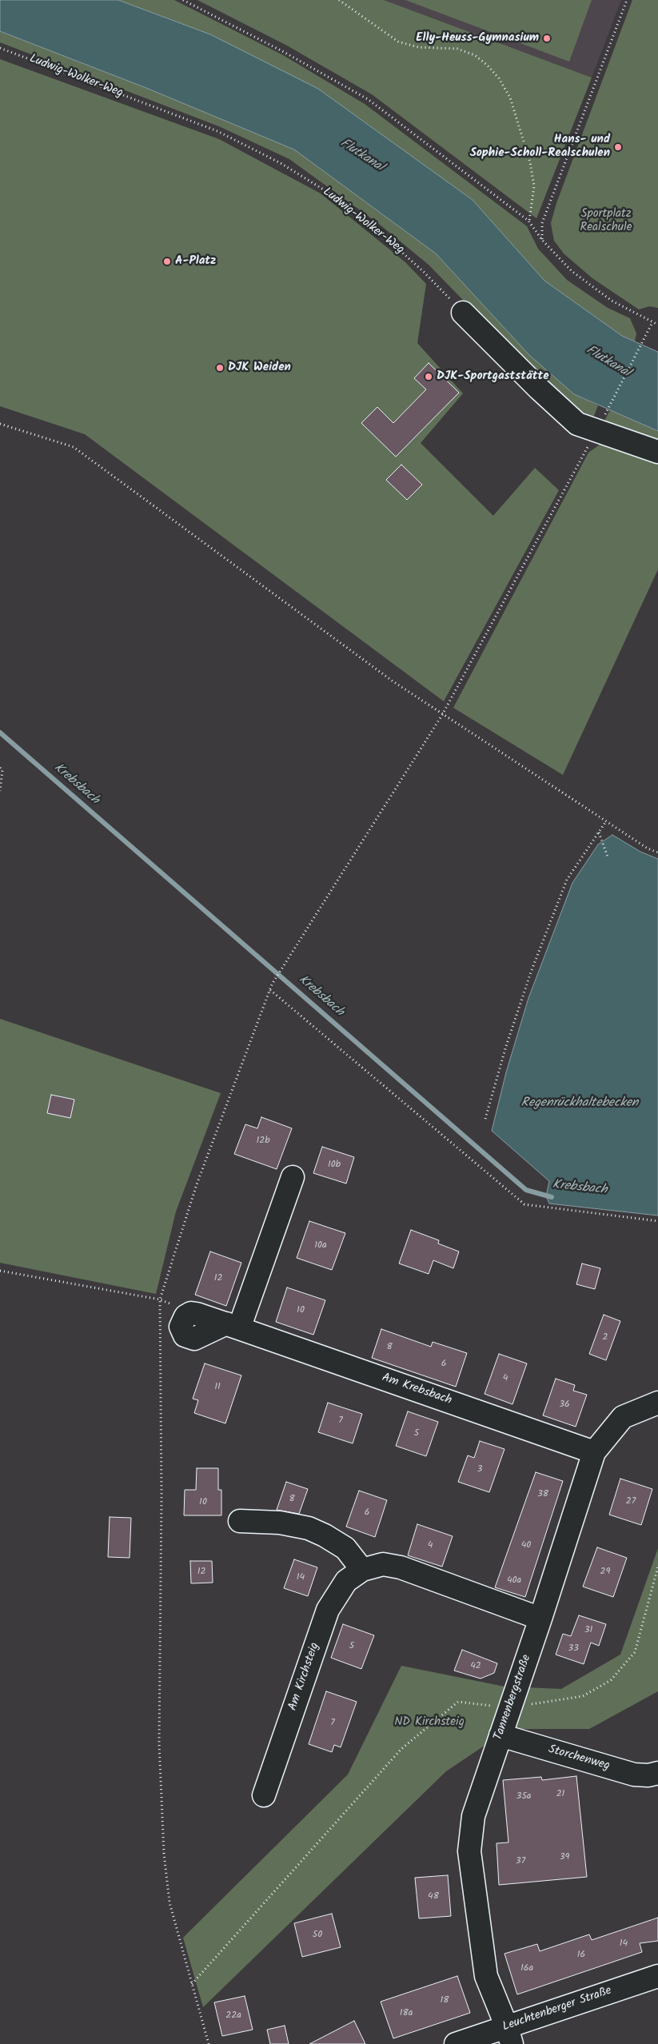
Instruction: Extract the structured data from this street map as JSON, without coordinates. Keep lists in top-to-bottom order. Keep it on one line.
{"streets":{"street":["Am Krebsbach","Am Kirchsteig","Tannenbergstraße","Storchenweg","Leuchtenberger Straße"],"path":["Ludwig-Wolker-Weg"]},"crossings":[["Am Krebsbach","Tannenbergstraße"],["Am Kirchsteig","Tannenbergstraße"],["Tannenbergstraße","Storchenweg"],["Tannenbergstraße","Leuchtenberger Straße"]],"water":["Flutkanal","Krebsbach","Regenrückhaltebecken"],"parks":["Sportplatz Realschule","ND Kirchsteig"],"places":["Elly-Heuss-Gymnasium","Hans- und Sophie-Scholl-Realschulen","A-Platz","DJK Weiden","DJK-Sportgaststätte"],"house_numbers":["12b","10b","10a","12","10","2","8","6","4","11","36","7","5","3","38","8","27","10","6","4","40","12","29","14","40a","31","5","33","42","7","21","35a","39","37","48","50","14","16","16a","18","18a","22a"]}
